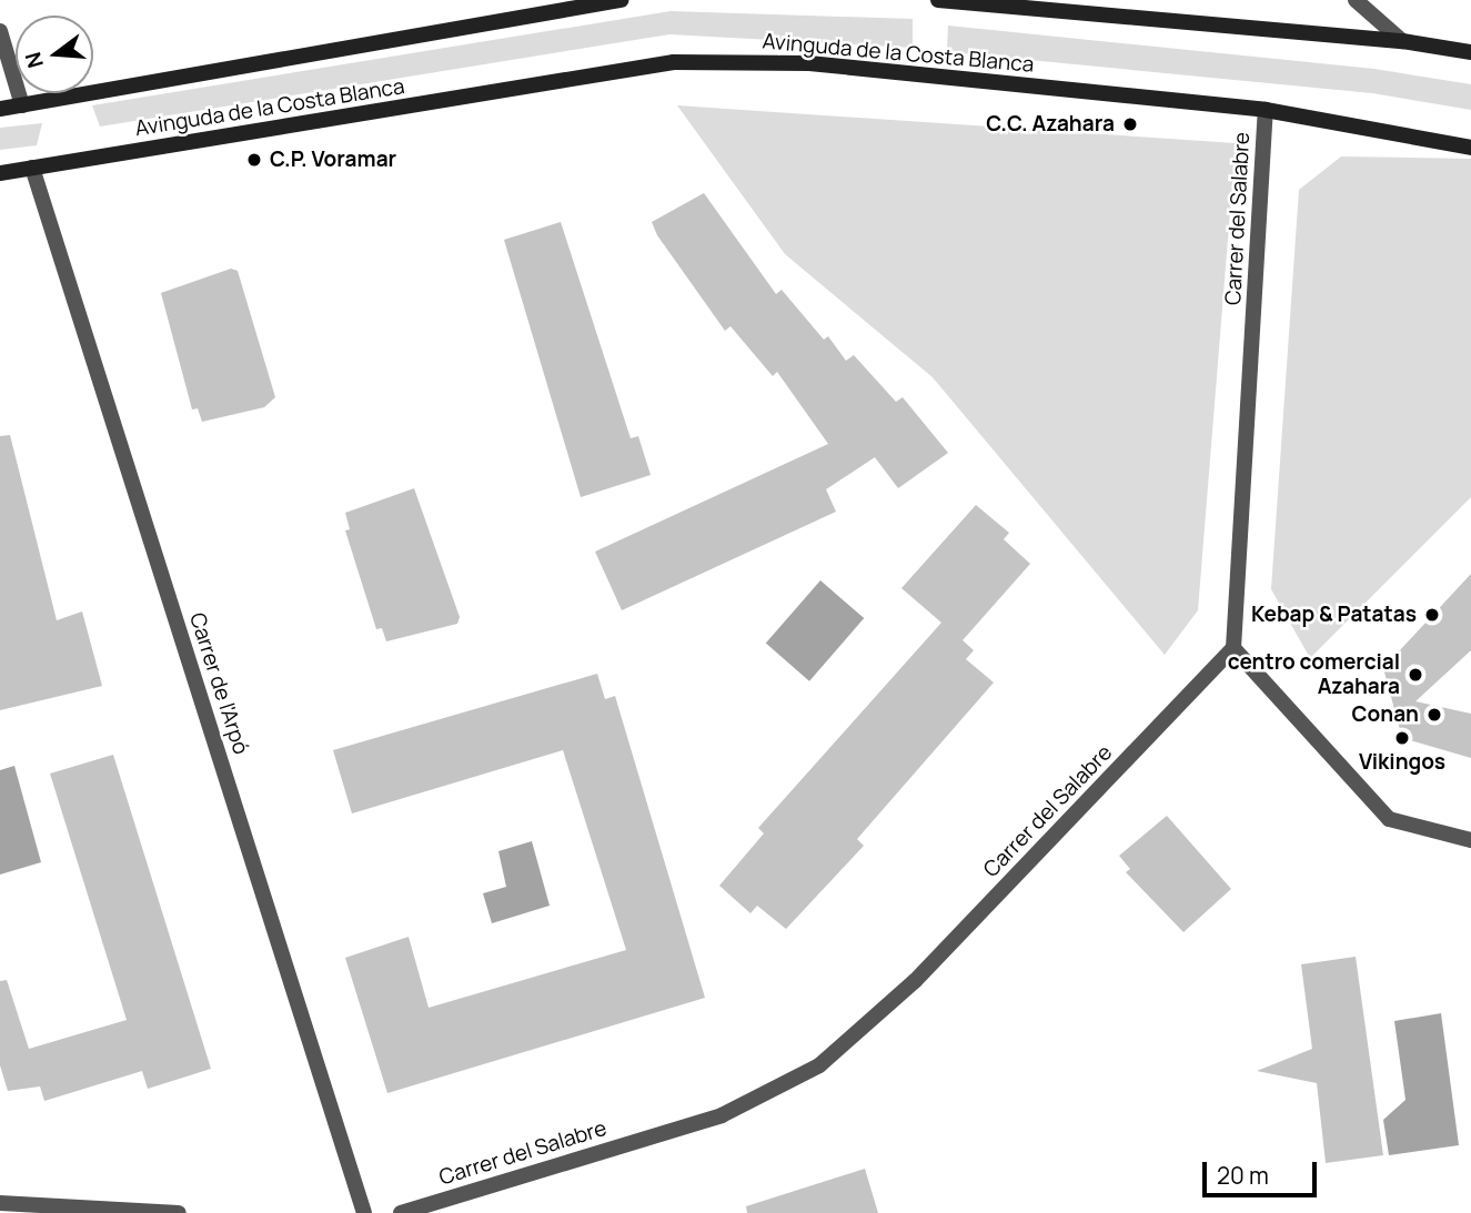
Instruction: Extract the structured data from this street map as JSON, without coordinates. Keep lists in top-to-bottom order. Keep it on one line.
{"streets":{"street":["Avinguda de la Costa Blanca","Carrer del Salabre","Carrer de l'Arpó"]},"crossings":[["Avinguda de la Costa Blanca","Carrer del Salabre"],["Avinguda de la Costa Blanca","Carrer de l'Arpó"]],"places":["C.C. Azahara","C.P. Voramar","Kebap & Patatas","centro comercial Azahara","Conan","Vikingos"],"scale_bar":"20 m","north":"left"}
